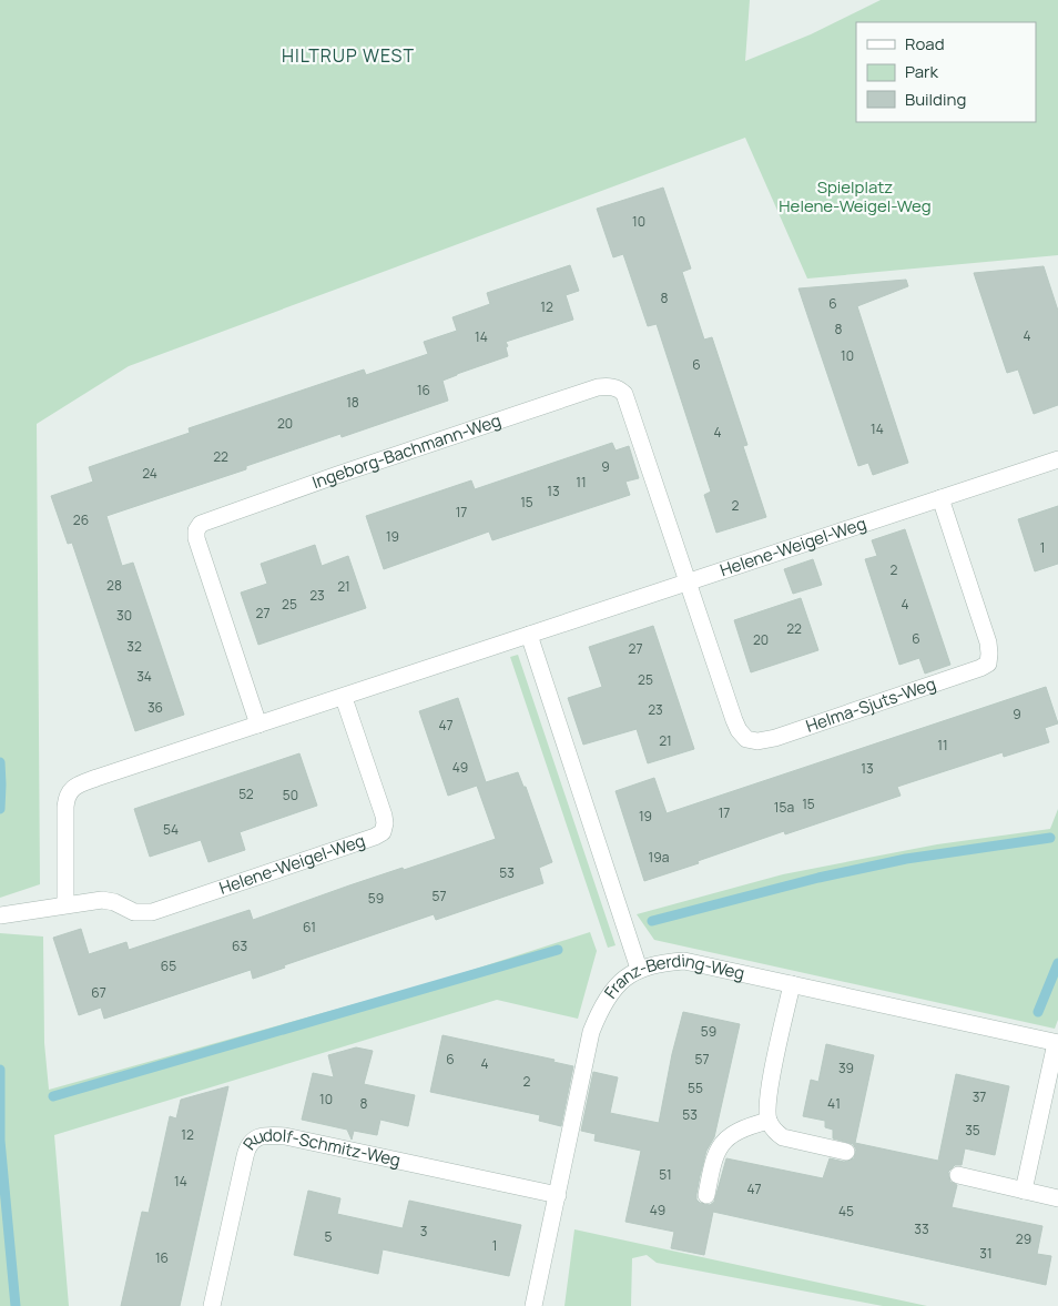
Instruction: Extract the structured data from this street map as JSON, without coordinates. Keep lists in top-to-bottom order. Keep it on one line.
{"streets":{"street":["Ingeborg-Bachmann-Weg","Helene-Weigel-Weg","Helma-Sjuts-Weg","Franz-Berding-Weg","Rudolf-Schmitz-Weg"]},"crossings":[["Ingeborg-Bachmann-Weg","Helene-Weigel-Weg"],["Ingeborg-Bachmann-Weg","Helma-Sjuts-Weg"],["Helene-Weigel-Weg","Helma-Sjuts-Weg"],["Franz-Berding-Weg","Rudolf-Schmitz-Weg"]],"districts":["HILTRUP WEST"],"parks":["Spielplatz Helene-Weigel-Weg"],"house_numbers":["10","8","6","12","8","4","14","10","6","16","18","20","14","4","22","9","24","11","13","15","2","17","26","19","1","2","28","21","23","25","4","27","30","22","6","20","32","27","34","25","36","23","9","47","21","11","49","13","52","50","15","15a","17","19","54","19a","53","57","59","61","63","65","67","59","6","57","4","39","2","55","37","10","8","41","53","35","12","51","14","47","49","45","33","3","5","29","1","31","16"],"legend":["Road","Park","Building"]}
